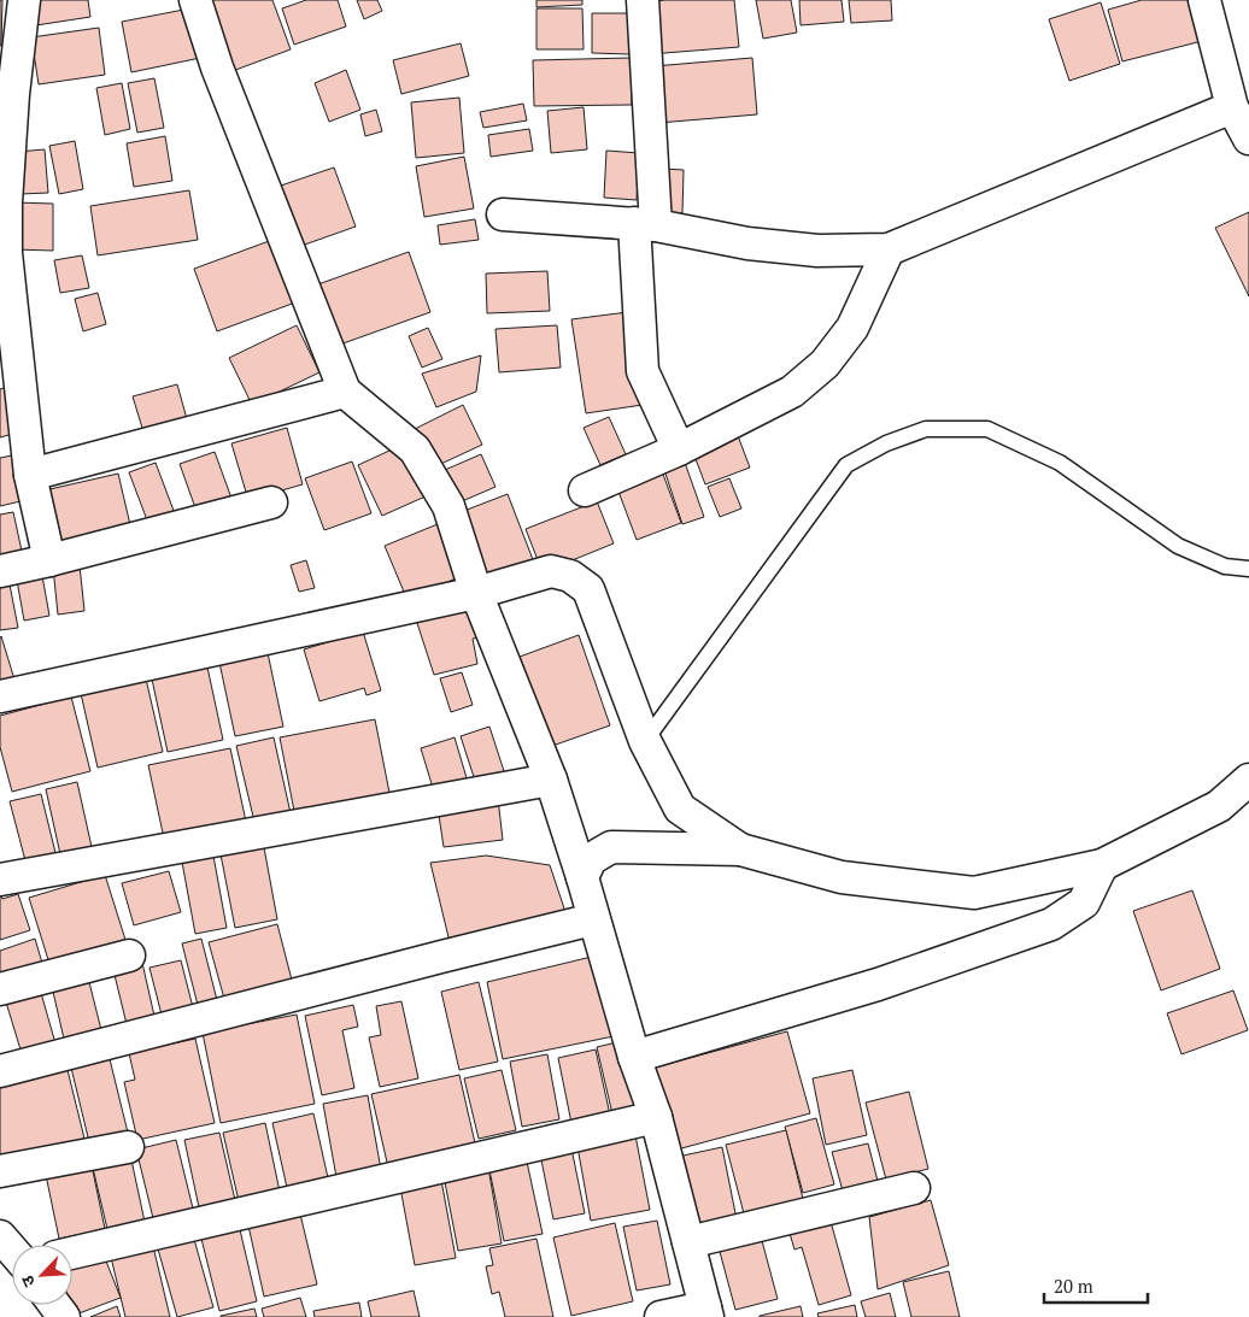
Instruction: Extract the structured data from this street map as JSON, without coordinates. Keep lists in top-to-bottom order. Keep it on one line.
{"scale_bar":"20 m","north":"bottom left"}
